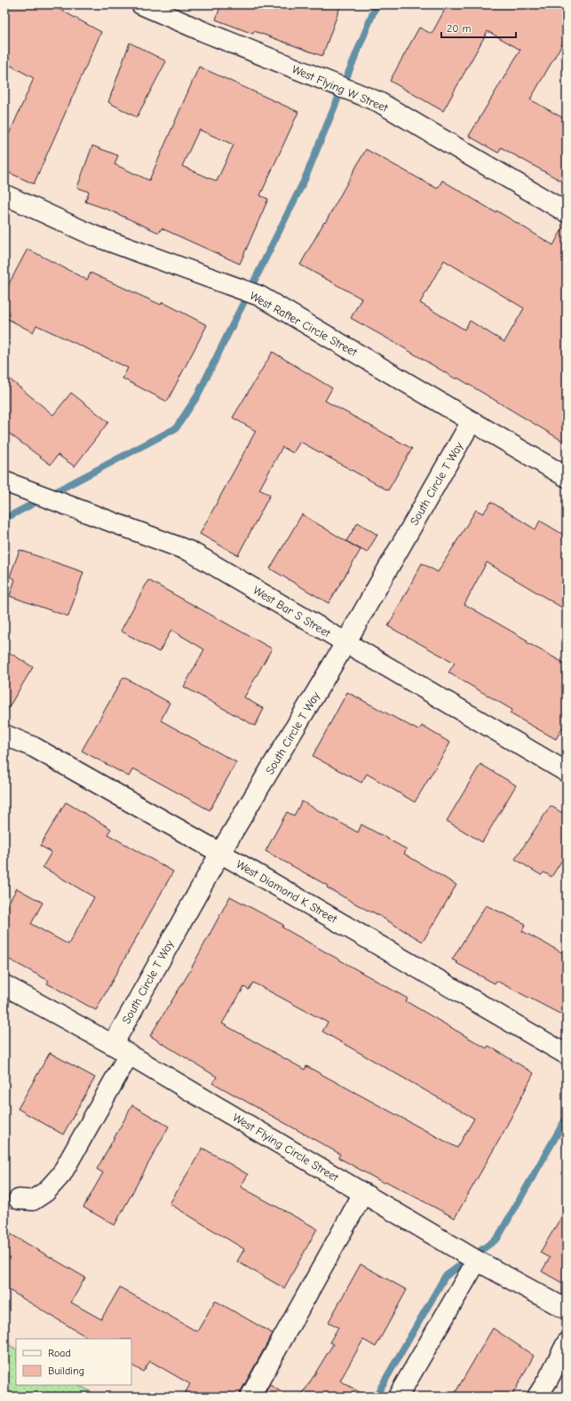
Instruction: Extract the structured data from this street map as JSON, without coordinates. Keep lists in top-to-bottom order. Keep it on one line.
{"streets":{"street":["West Flying W Street","West Rafter Circle Street","South Circle T Way","West Bar S Street","West Diamond K Street","West Flying Circle Street"]},"crossings":[["West Rafter Circle Street","South Circle T Way"],["South Circle T Way","West Bar S Street"],["South Circle T Way","West Diamond K Street"],["South Circle T Way","West Flying Circle Street"]],"legend":["Road","Building"],"scale_bar":"20 m"}
